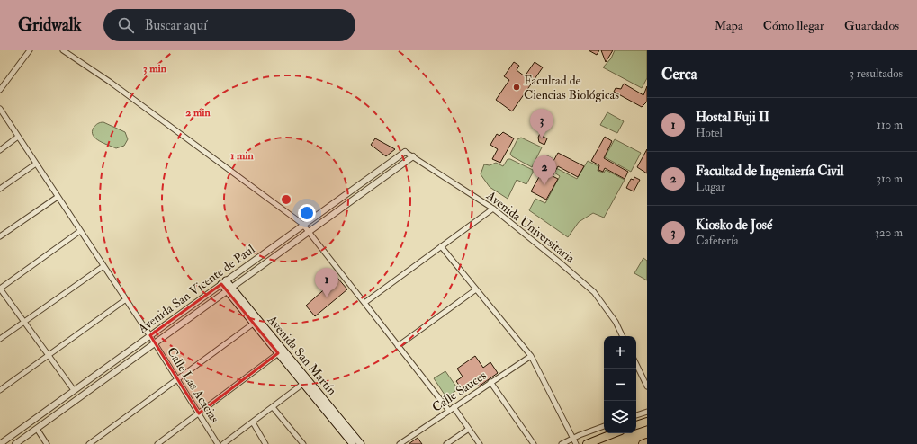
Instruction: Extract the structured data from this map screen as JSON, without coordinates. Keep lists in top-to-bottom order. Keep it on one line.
{"streets":{"main road":["Avenida San Martín"],"street":["Avenida Universitaria","Avenida San Vicente de Paúl","Calle Las Acacias","Calle Sauces"]},"crossings":[["Avenida Universitaria","Avenida San Vicente de Paúl"],["Avenida San Vicente de Paúl","Avenida San Martín"],["Avenida San Vicente de Paúl","Calle Las Acacias"]],"places":["Facultad de Ciencias Biológicas"],"page":{"header":"Gridwalk","search":"Buscar aquí","nav":["Mapa","Cómo llegar","Guardados"],"heading":["Cerca","3 resultados"],"list":[{"mark":"1","name":"Hostal Fuji II","note":"Hotel","value":"110 m"},{"mark":"2","name":"Facultad de Ingeniería Civil","note":"Lugar","value":"310 m"},{"mark":"3","name":"Kiosko de José","note":"Cafetería","value":"320 m"}],"pins":["3","2","1"],"map_buttons":["+","−"]},"rings":["3 min","2 min","1 min"]}
